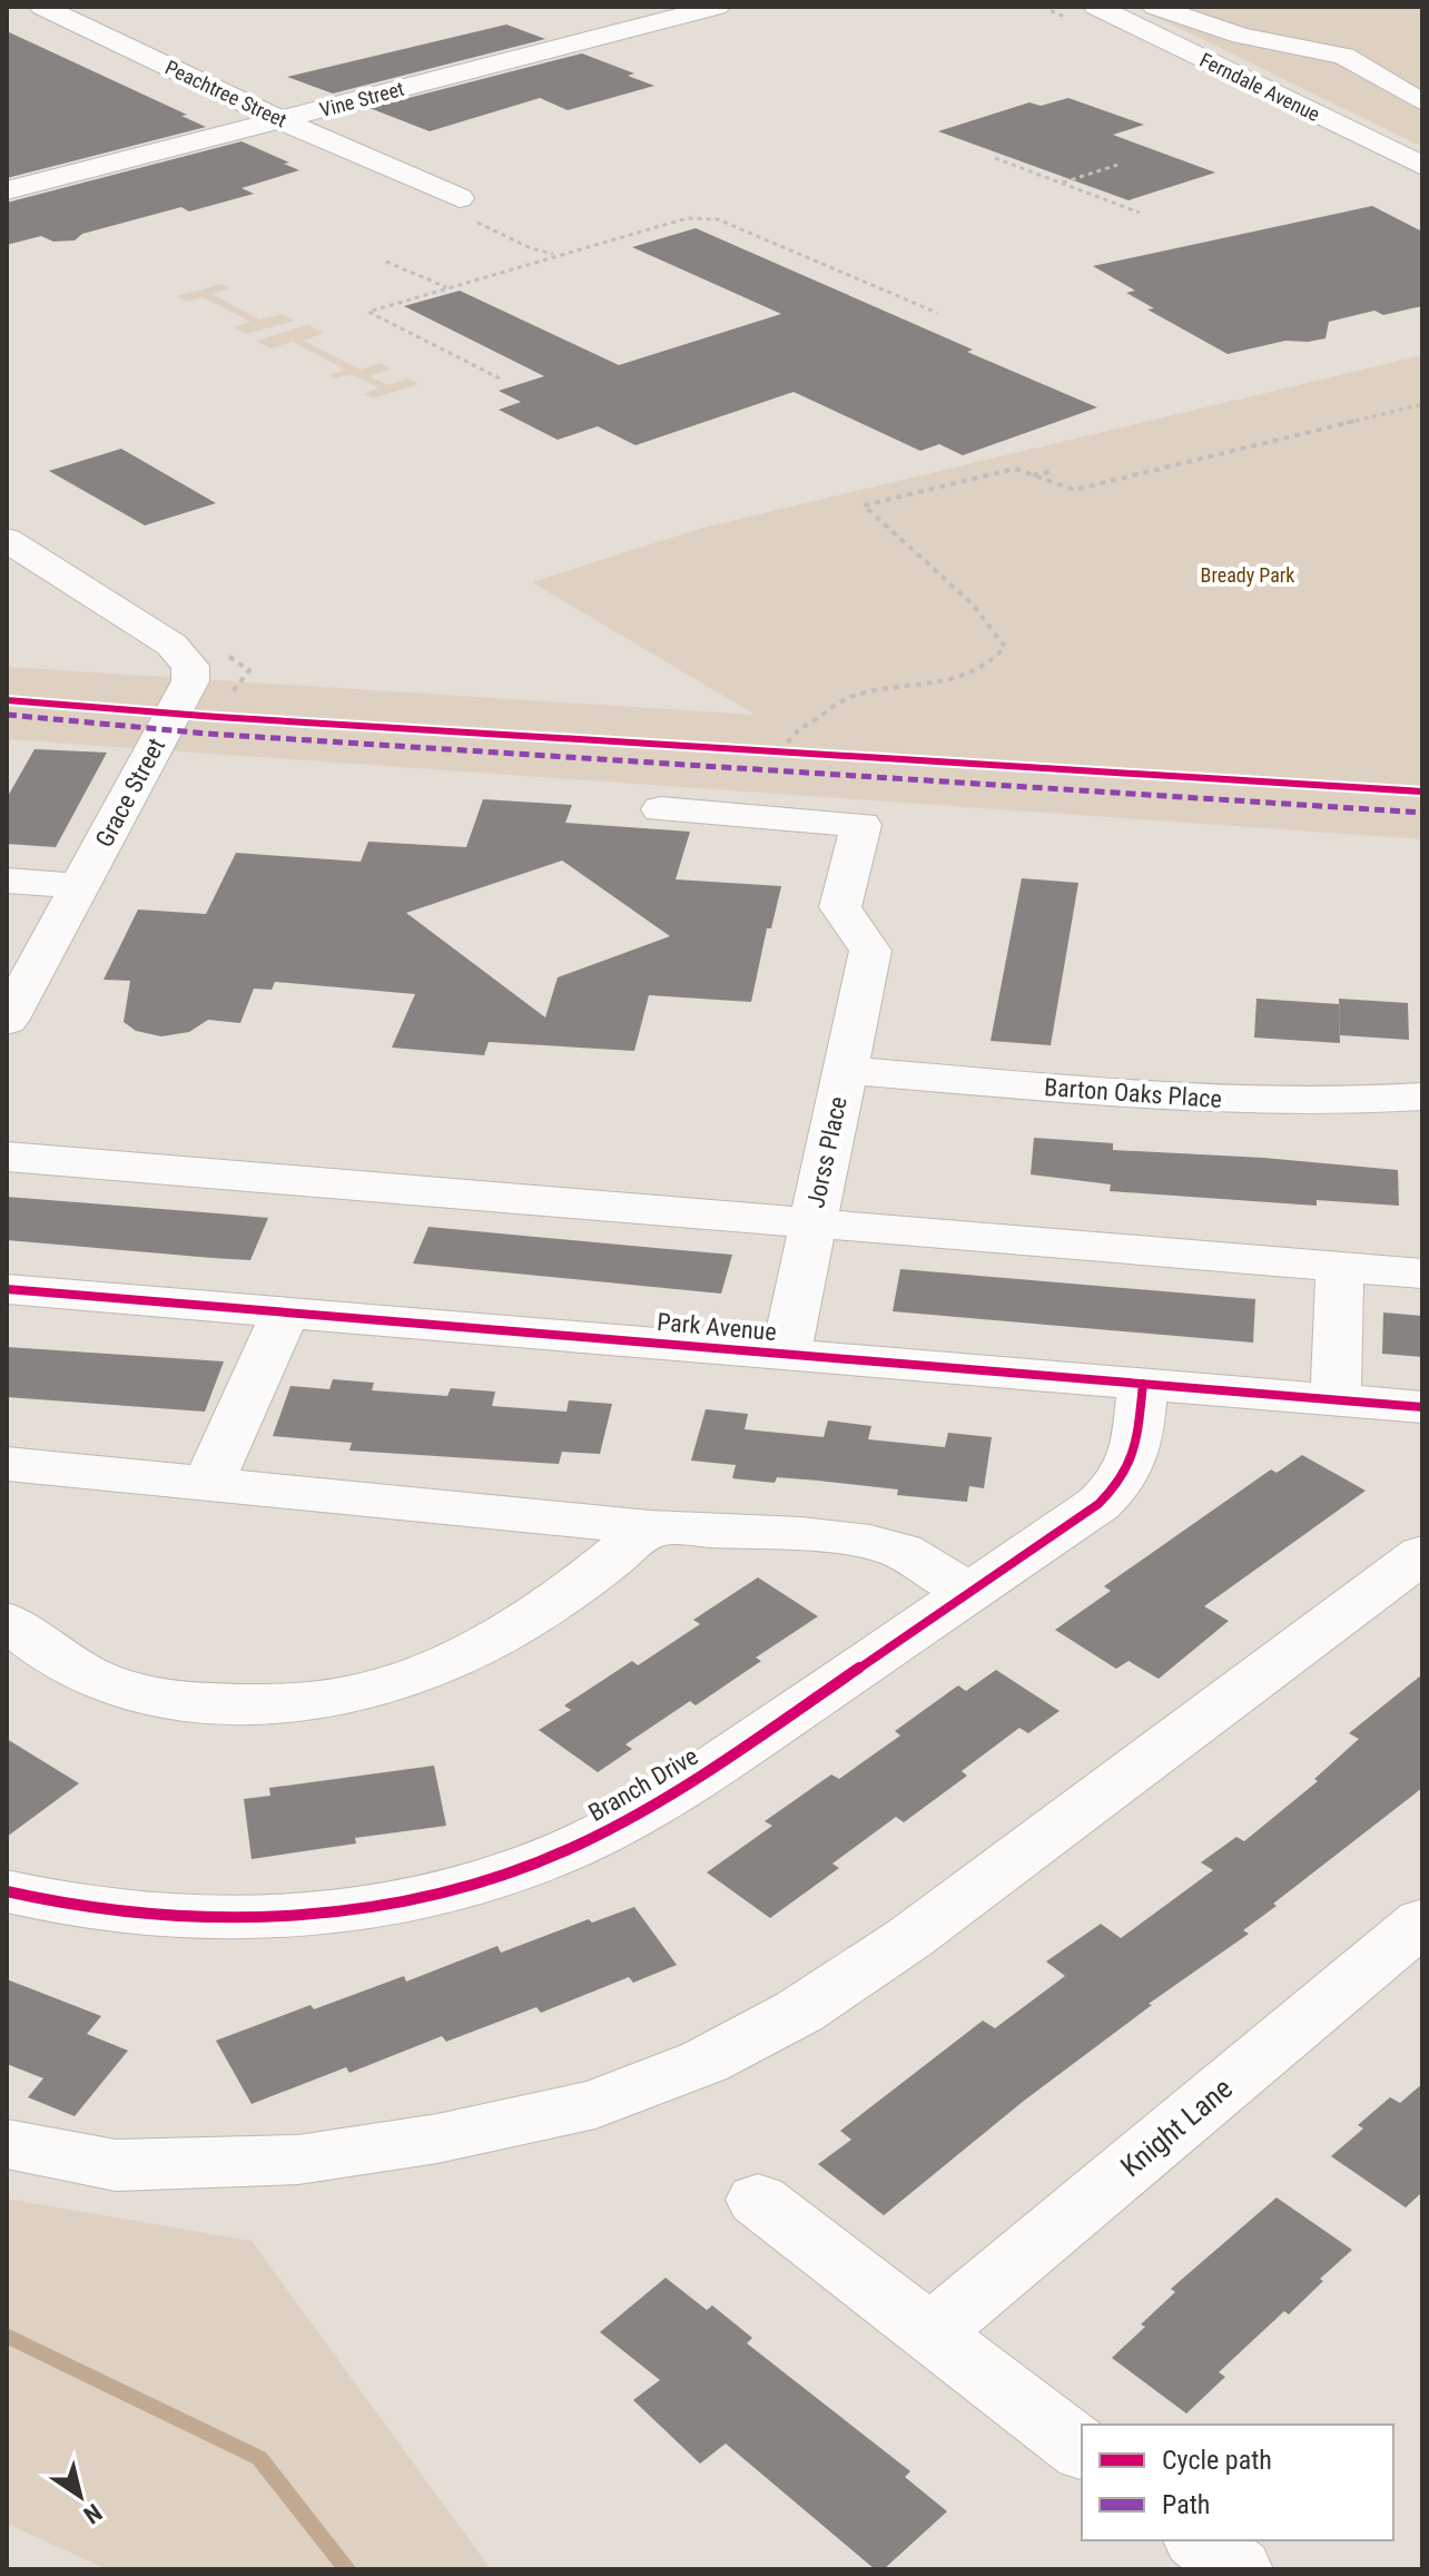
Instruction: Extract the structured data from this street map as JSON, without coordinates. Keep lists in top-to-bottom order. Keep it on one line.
{"streets":{"street":["Ferndale Avenue","Peachtree Street","Vine Street","Grace Street","Barton Oaks Place","Jorss Place","Park Avenue","Branch Drive","Knight Lane"]},"crossings":[["Peachtree Street","Vine Street"],["Barton Oaks Place","Jorss Place"],["Jorss Place","Park Avenue"],["Park Avenue","Branch Drive"]],"parks":["Bready Park"],"legend":["Cycle path","Path"],"north":"bottom right"}
